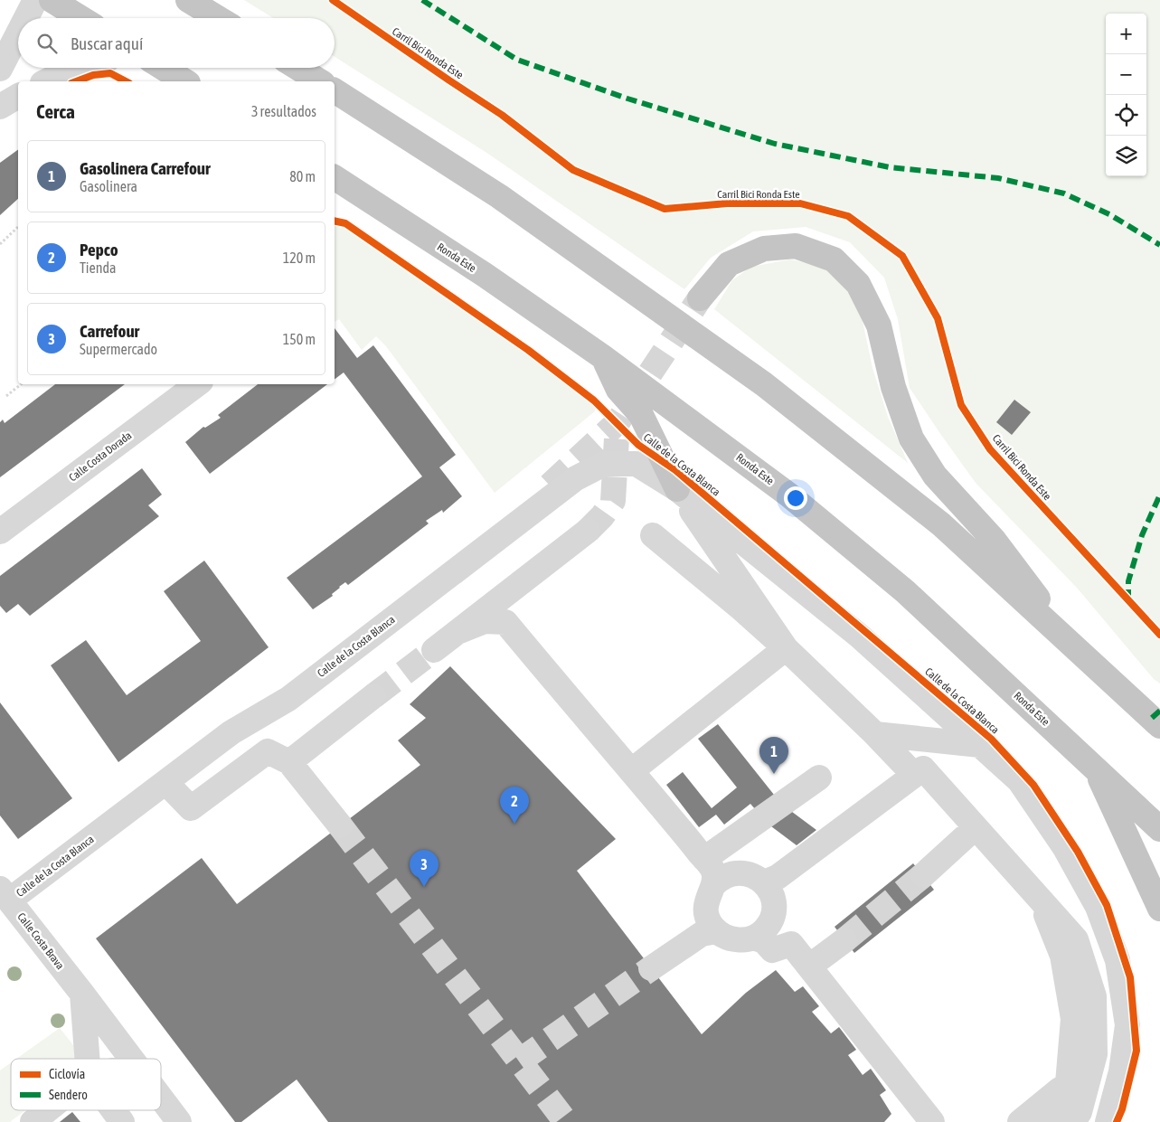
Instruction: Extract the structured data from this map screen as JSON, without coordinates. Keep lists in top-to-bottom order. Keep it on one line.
{"streets":{"highway":["Ronda Este"],"street":["Calle Costa Dorada","Calle de la Costa Blanca","Calle Costa Brava"],"cycle path":["Carril Bici Ronda Este"]},"crossings":[["Calle de la Costa Blanca","Calle Costa Brava"]],"legend":["Ciclovía","Sendero"],"page":{"map_buttons":["+","−"],"search":"Buscar aquí","heading":["Cerca","3 resultados"],"list":[{"mark":"1","name":"Gasolinera Carrefour","note":"Gasolinera","value":"80 m"},{"mark":"2","name":"Pepco","note":"Tienda","value":"120 m"},{"mark":"3","name":"Carrefour","note":"Supermercado","value":"150 m"}],"pins":["1","2","3"]}}
